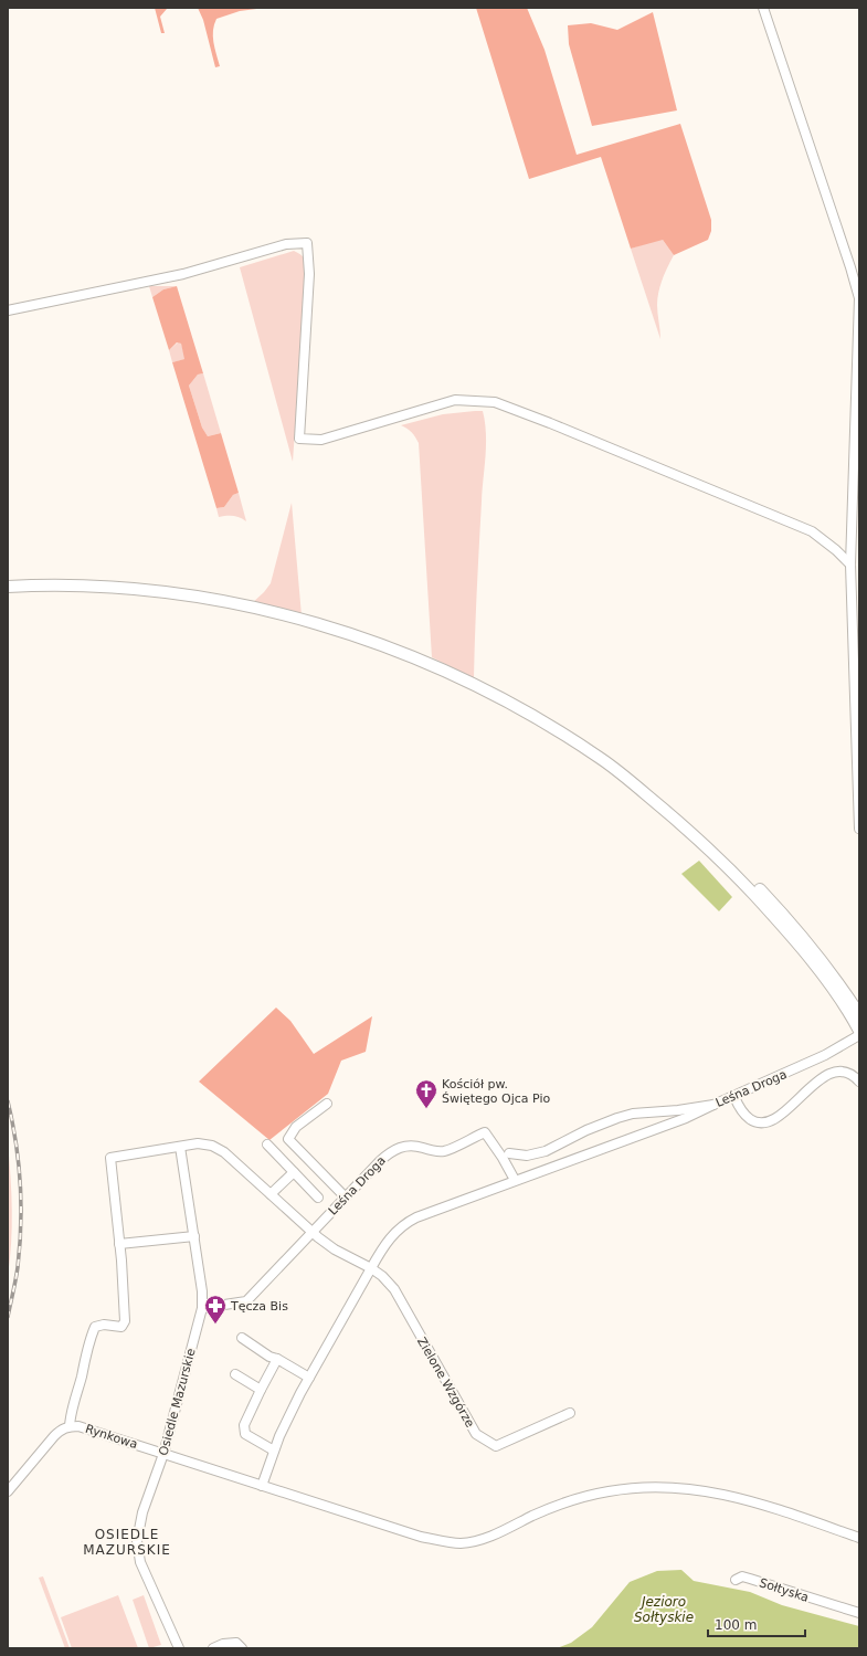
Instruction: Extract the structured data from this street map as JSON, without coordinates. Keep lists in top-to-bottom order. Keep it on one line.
{"streets":{"street":["Leśna Droga","Zielone Wzgórze","Osiedle Mazurskie","Rynkowa","Sołtyska"]},"crossings":[["Leśna Droga","Osiedle Mazurskie"],["Osiedle Mazurskie","Rynkowa"]],"districts":["OSIEDLE MAZURSKIE"],"water":["Jezioro Sołtyskie"],"places":{"church":["Kościół pw. Świętego Ojca Pio"],"pharmacy":["Tęcza Bis"]},"scale_bar":"100 m"}
